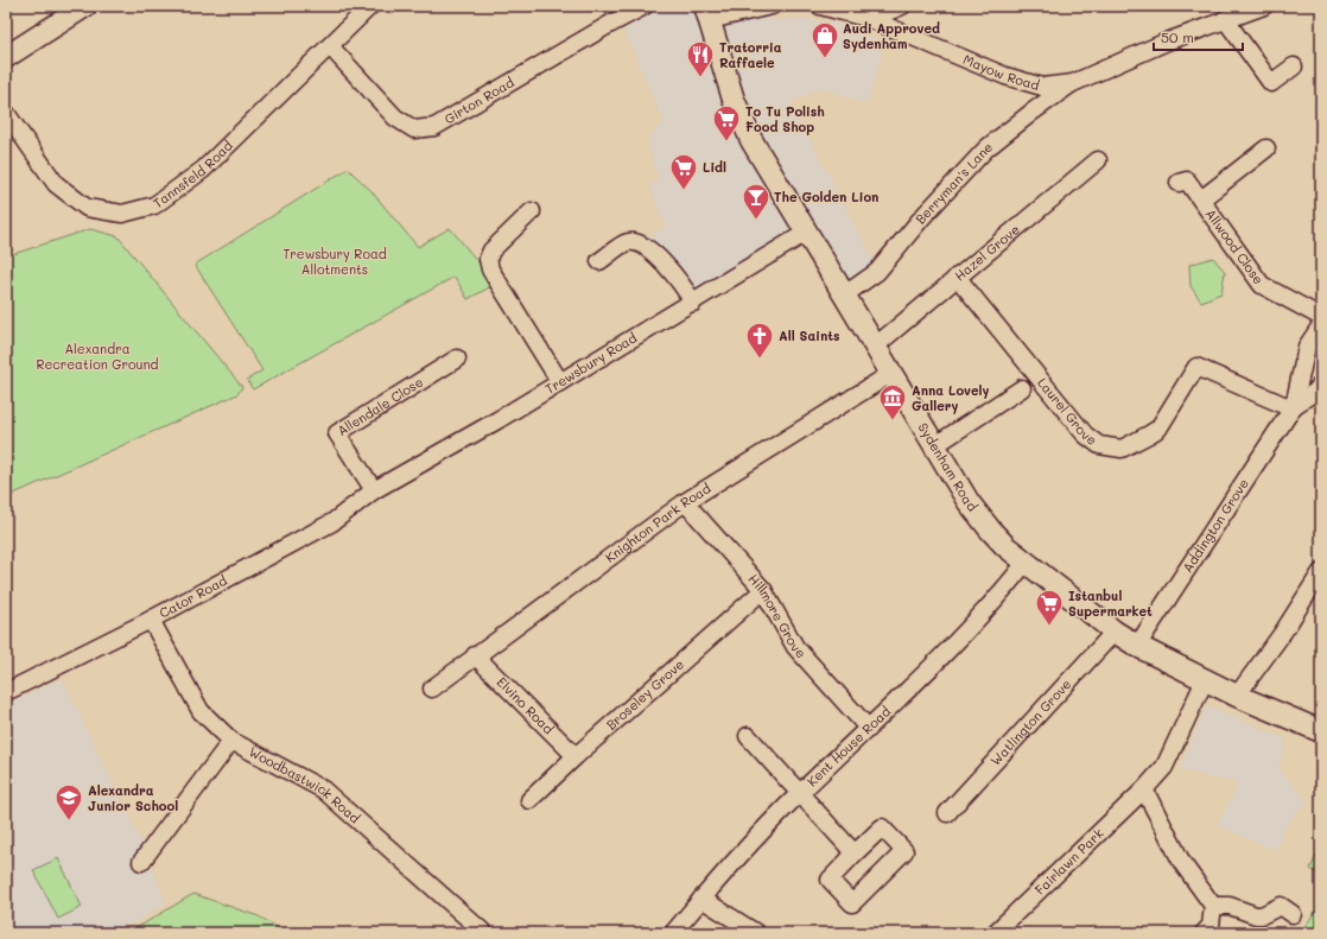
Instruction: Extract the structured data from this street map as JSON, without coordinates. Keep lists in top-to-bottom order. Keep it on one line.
{"streets":{"main road":["Sydenham Road"],"street":["Mayow Road","Girton Road","Tannsfeld Road","Berryman's Lane","Allwood Close","Hazel Grove","Trewsbury Road","Allendale Close","Laurel Grove","Knighton Park Road","Addington Grove","Cator Road","Hillmore Grove","Broseley Grove","Elvino Road","Watlington Grove","Kent House Road","Woodbastwick Road","Fairlawn Park"]},"crossings":[["Mayow Road","Berryman's Lane"],["Girton Road","Tannsfeld Road"],["Berryman's Lane","Sydenham Road"],["Hazel Grove","Laurel Grove"],["Hazel Grove","Sydenham Road"],["Trewsbury Road","Allendale Close"],["Trewsbury Road","Sydenham Road"],["Trewsbury Road","Cator Road"],["Allendale Close","Cator Road"],["Laurel Grove","Addington Grove"],["Sydenham Road","Knighton Park Road"],["Sydenham Road","Addington Grove"],["Sydenham Road","Watlington Grove"],["Sydenham Road","Kent House Road"],["Sydenham Road","Fairlawn Park"],["Knighton Park Road","Hillmore Grove"],["Knighton Park Road","Elvino Road"],["Cator Road","Woodbastwick Road"],["Hillmore Grove","Broseley Grove"],["Hillmore Grove","Kent House Road"],["Broseley Grove","Elvino Road"]],"parks":["Trewsbury Road Allotments","Alexandra Recreation Ground"],"places":{"shop":["Audi Approved Sydenham"],"restaurant":["Tratorria Raffaele"],"supermarket":["To Tu Polish Food Shop","Lidl","Istanbul Supermarket"],"bar":["The Golden Lion"],"church":["All Saints"],"museum":["Anna Lovely Gallery"],"school or university":["Alexandra Junior School"]},"scale_bar":"50 m"}
